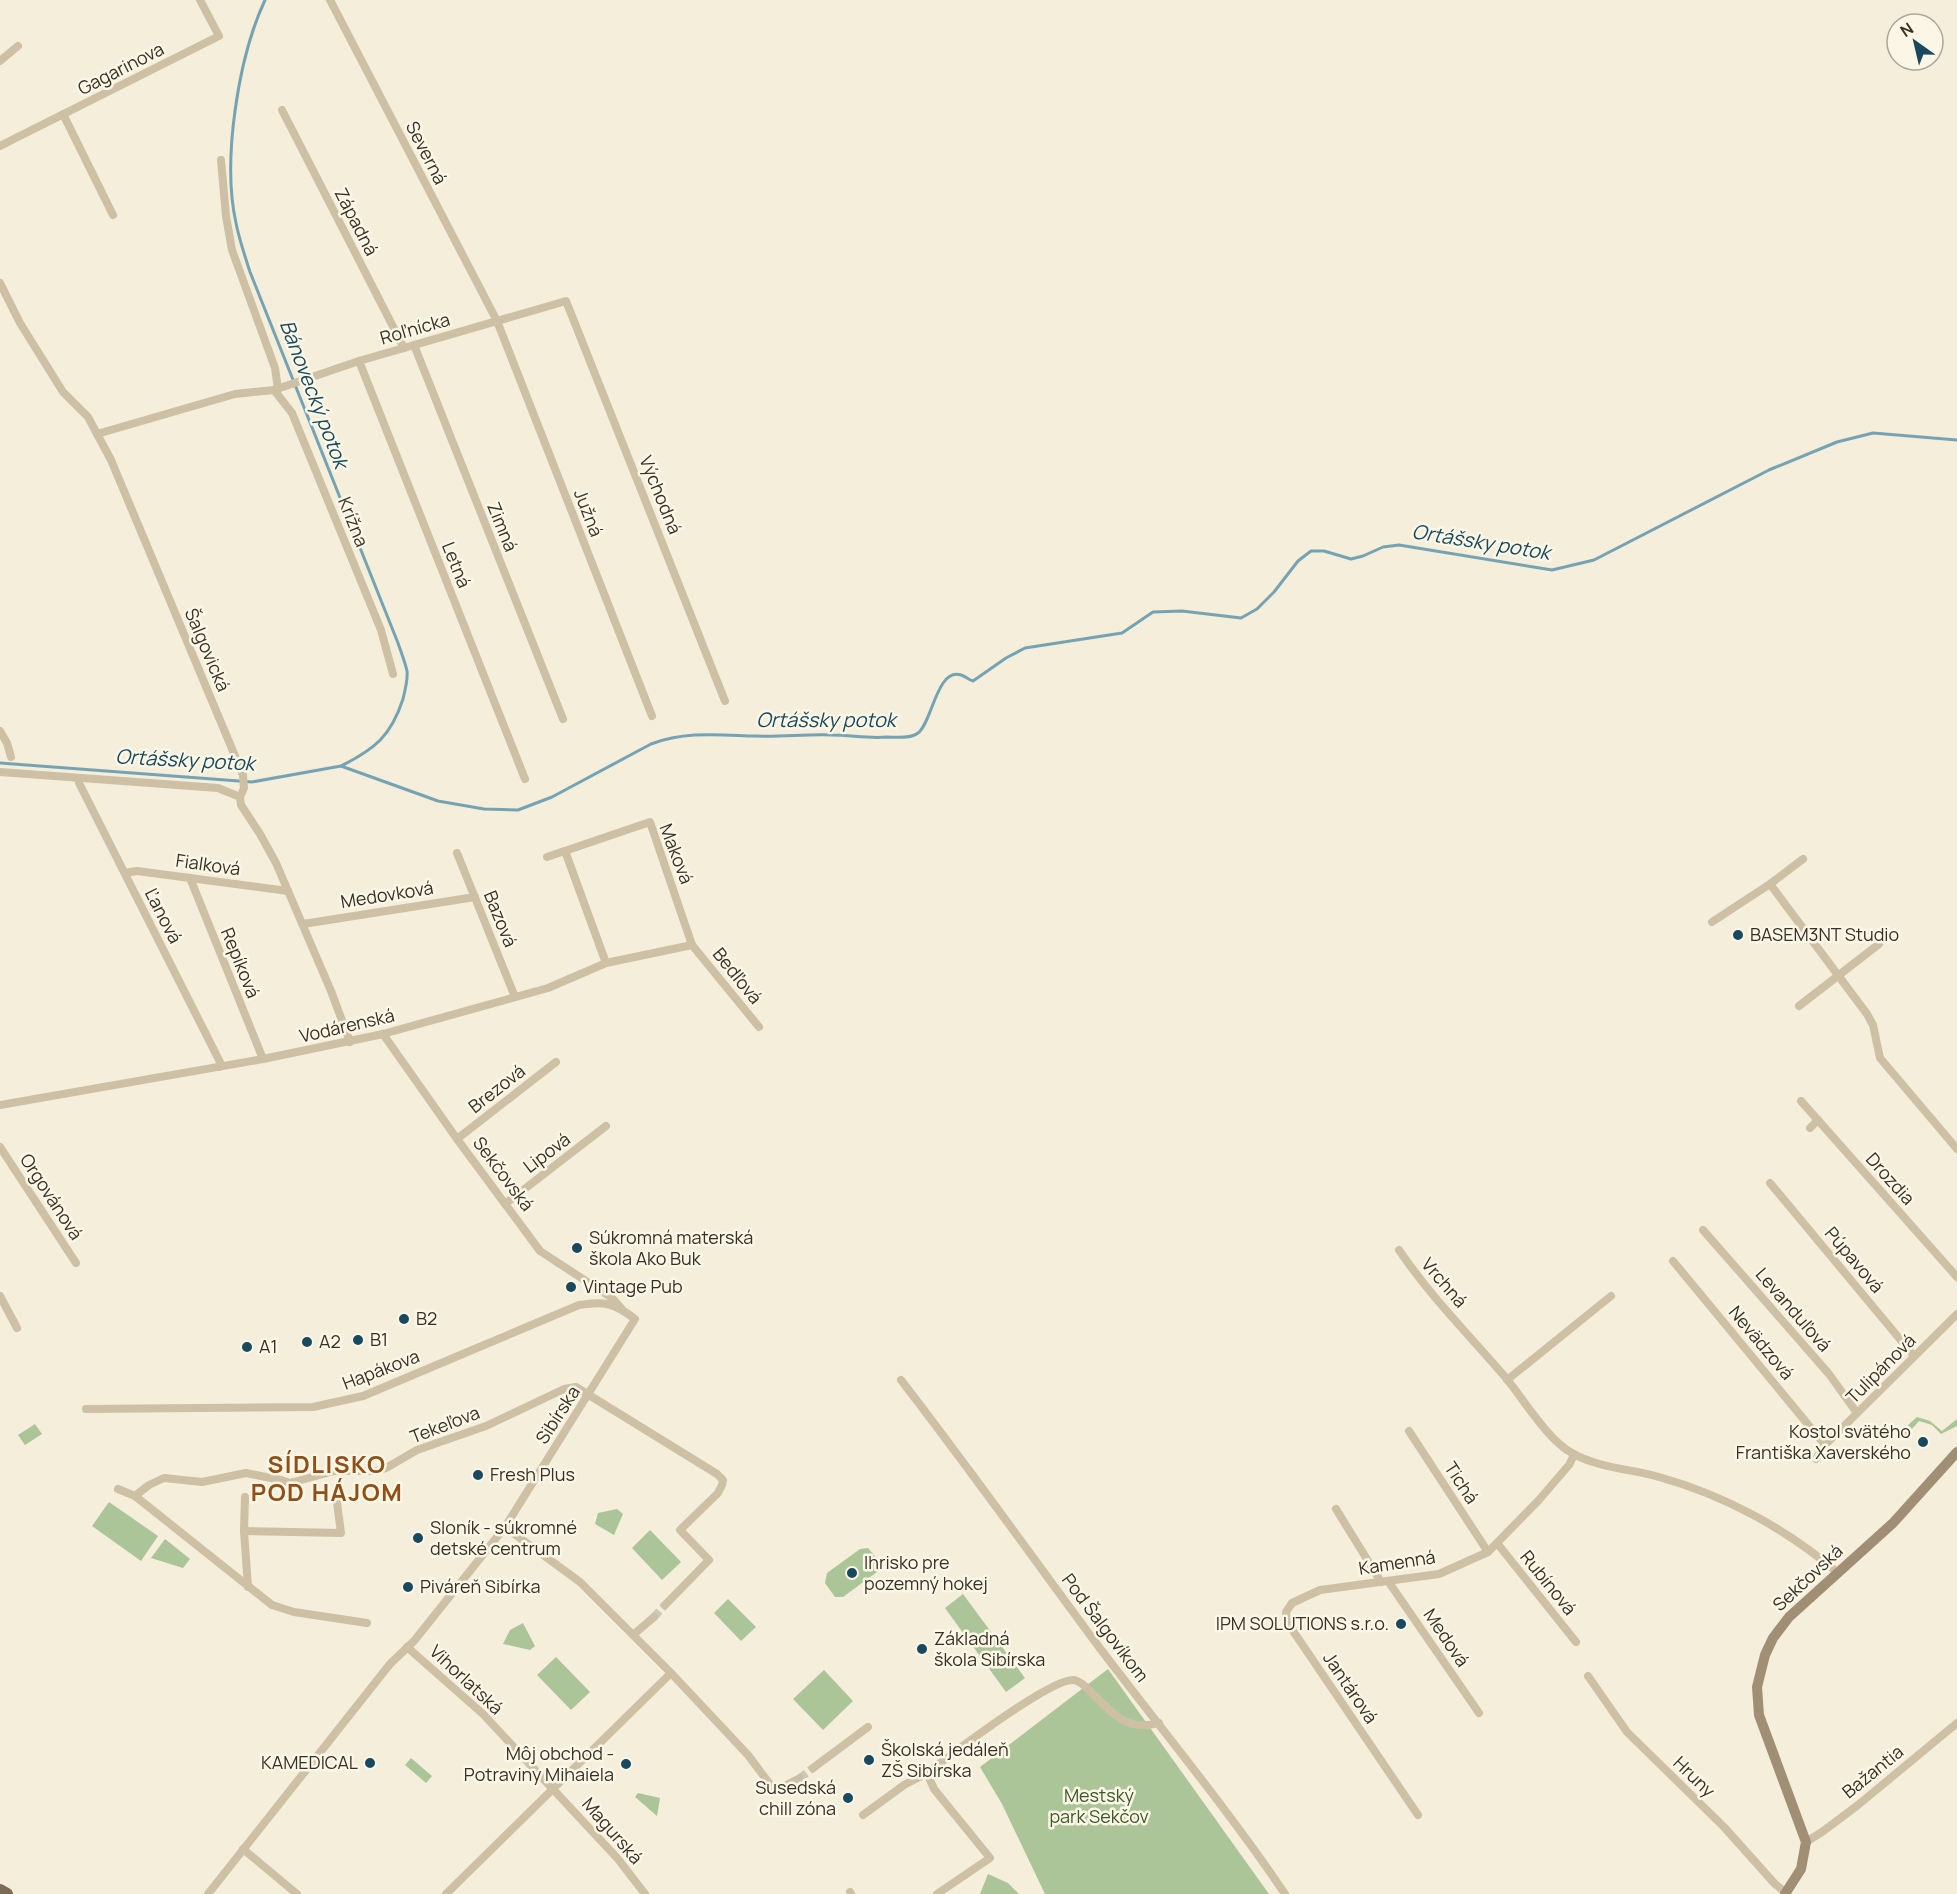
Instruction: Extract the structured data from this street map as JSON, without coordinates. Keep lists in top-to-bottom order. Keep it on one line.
{"streets":{"street":["Gagarinova","Severná","Západná","Roľnícka","Východná","Južná","Krížna","Zimná","Letná","Šalgovická","Maková","Fialková","Medovková","Ľanová","Bazová","Repíková","Bedľová","Vodárenská","Brezová","Lipová","Sekčovská","Drozdia","Orgovánová","Púpavová","Vrchná","Levanduľová","Nevädzová","Tulipánová","Hapákova","Sibírska","Tekeľova","Tichá","Kamenná","Rubínová","Pod Šalgovíkom","Medová","Vihorlatská","Jantárová","Bažantia","Hruny","Magurská"]},"crossings":[["Severná","Roľnícka"],["Severná","Južná"],["Západná","Roľnícka"],["Roľnícka","Východná"],["Roľnícka","Južná"],["Roľnícka","Krížna"],["Roľnícka","Zimná"],["Roľnícka","Letná"],["Maková","Bedľová"],["Maková","Vodárenská"],["Fialková","Ľanová"],["Fialková","Repíková"],["Medovková","Bazová"],["Ľanová","Vodárenská"],["Bazová","Vodárenská"],["Repíková","Vodárenská"],["Bedľová","Vodárenská"],["Vodárenská","Sekčovská"],["Brezová","Sekčovská"],["Lipová","Sekčovská"],["Sekčovská","Hapákova"],["Sekčovská","Bažantia"],["Púpavová","Tulipánová"],["Levanduľová","Tulipánová"],["Nevädzová","Tulipánová"],["Hapákova","Sibírska"],["Sibírska","Tekeľova"],["Sibírska","Vihorlatská"],["Tichá","Kamenná"],["Kamenná","Rubínová"],["Kamenná","Medová"],["Kamenná","Jantárová"],["Vihorlatská","Magurská"]],"districts":["SÍDLISKO POD HÁJOM"],"water":["Bánovecký potok","Ortášsky potok"],"parks":["Mestský park Sekčov"],"places":["BASEM3NT Studio","Súkromná materská škola Ako Buk","Vintage Pub","B2","B1","A2","A1","Kostol svätého Františka Xaverského","Fresh Plus","Sloník - súkromné detské centrum","Ihrisko pre pozemný hokej","Piváreň Sibírka","IPM SOLUTIONS s.r.o.","Základná škola Sibírska","Školská jedáleň ZŠ Sibírska","KAMEDICAL","Môj obchod - Potraviny Mihaiela","Susedská chill zóna"],"north":"top left"}
